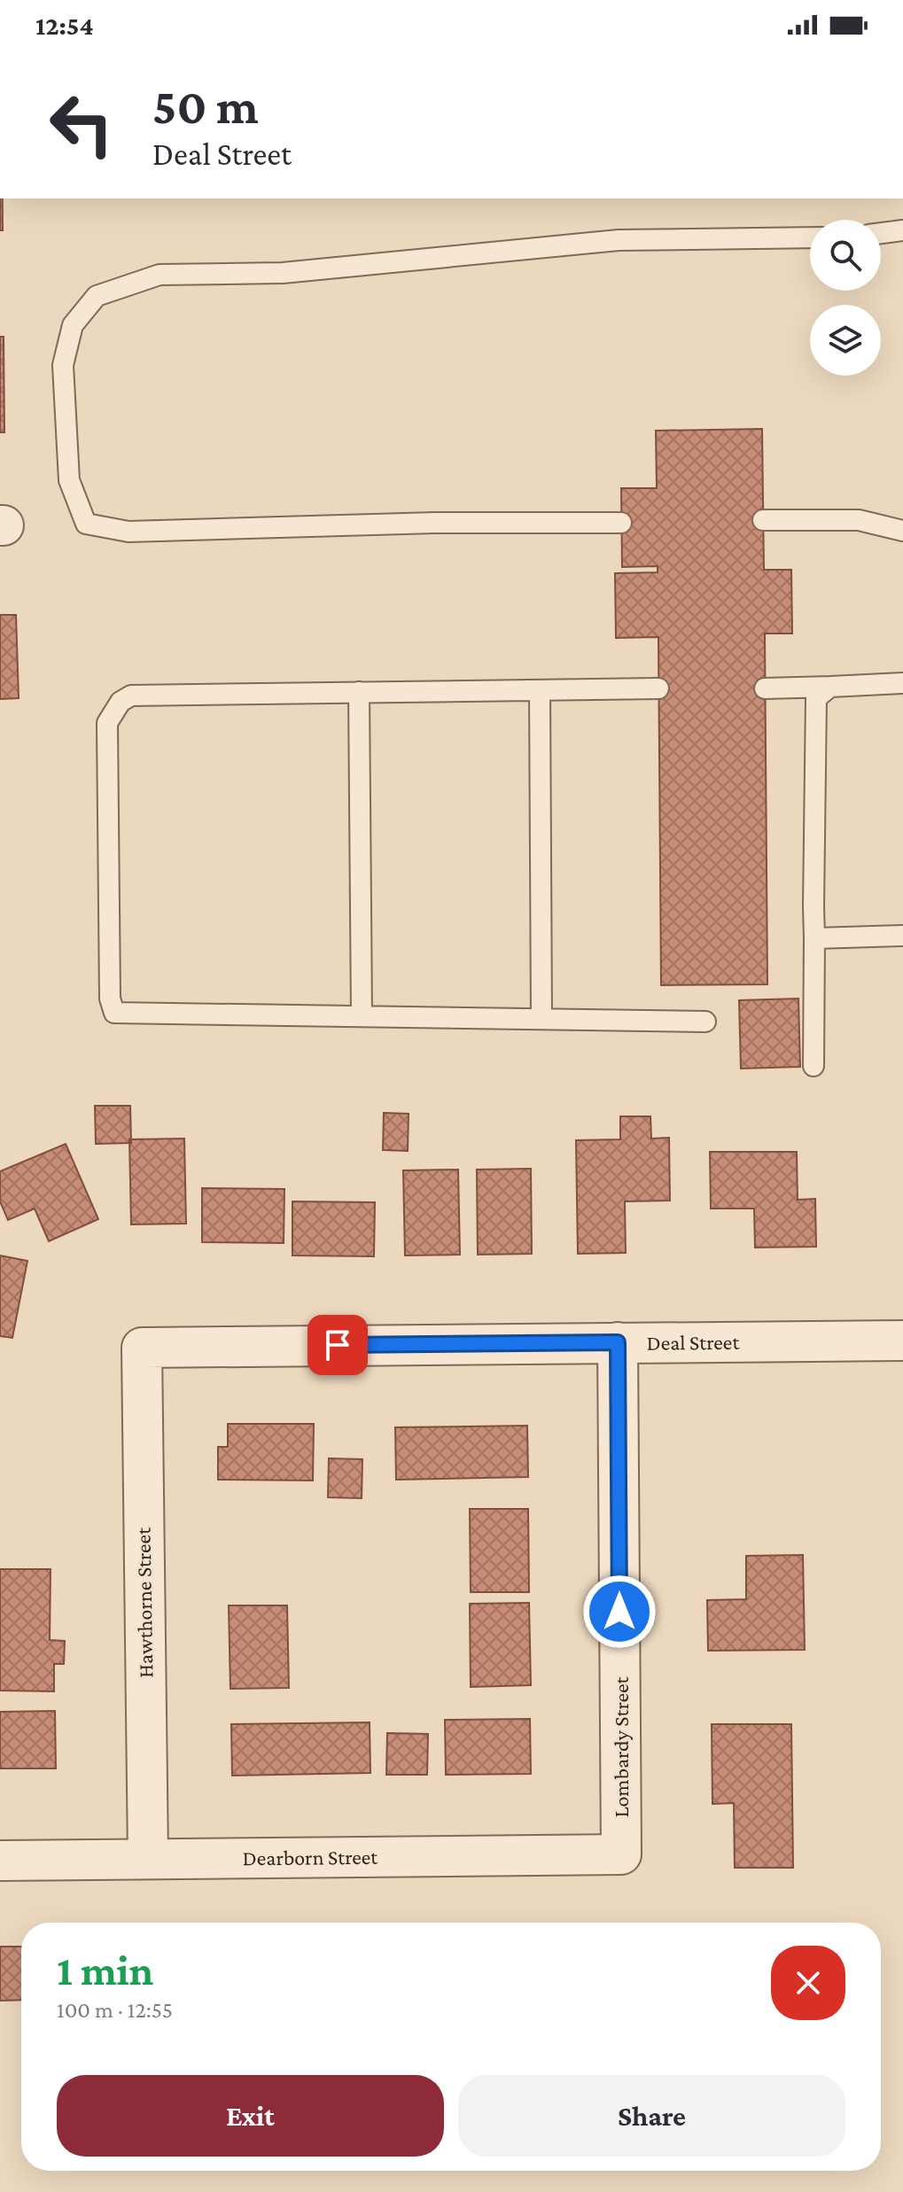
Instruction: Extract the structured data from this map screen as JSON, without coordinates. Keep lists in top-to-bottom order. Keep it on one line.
{"streets":{"street":["Deal Street","Hawthorne Street","Lombardy Street","Dearborn Street"]},"crossings":[["Deal Street","Hawthorne Street"],["Deal Street","Lombardy Street"],["Hawthorne Street","Dearborn Street"],["Lombardy Street","Dearborn Street"]],"page":{"status":"12:54","turn":["50 m","Deal Street"],"heading":["1 min","100 m · 12:55"],"buttons":["Exit","Share"]}}
